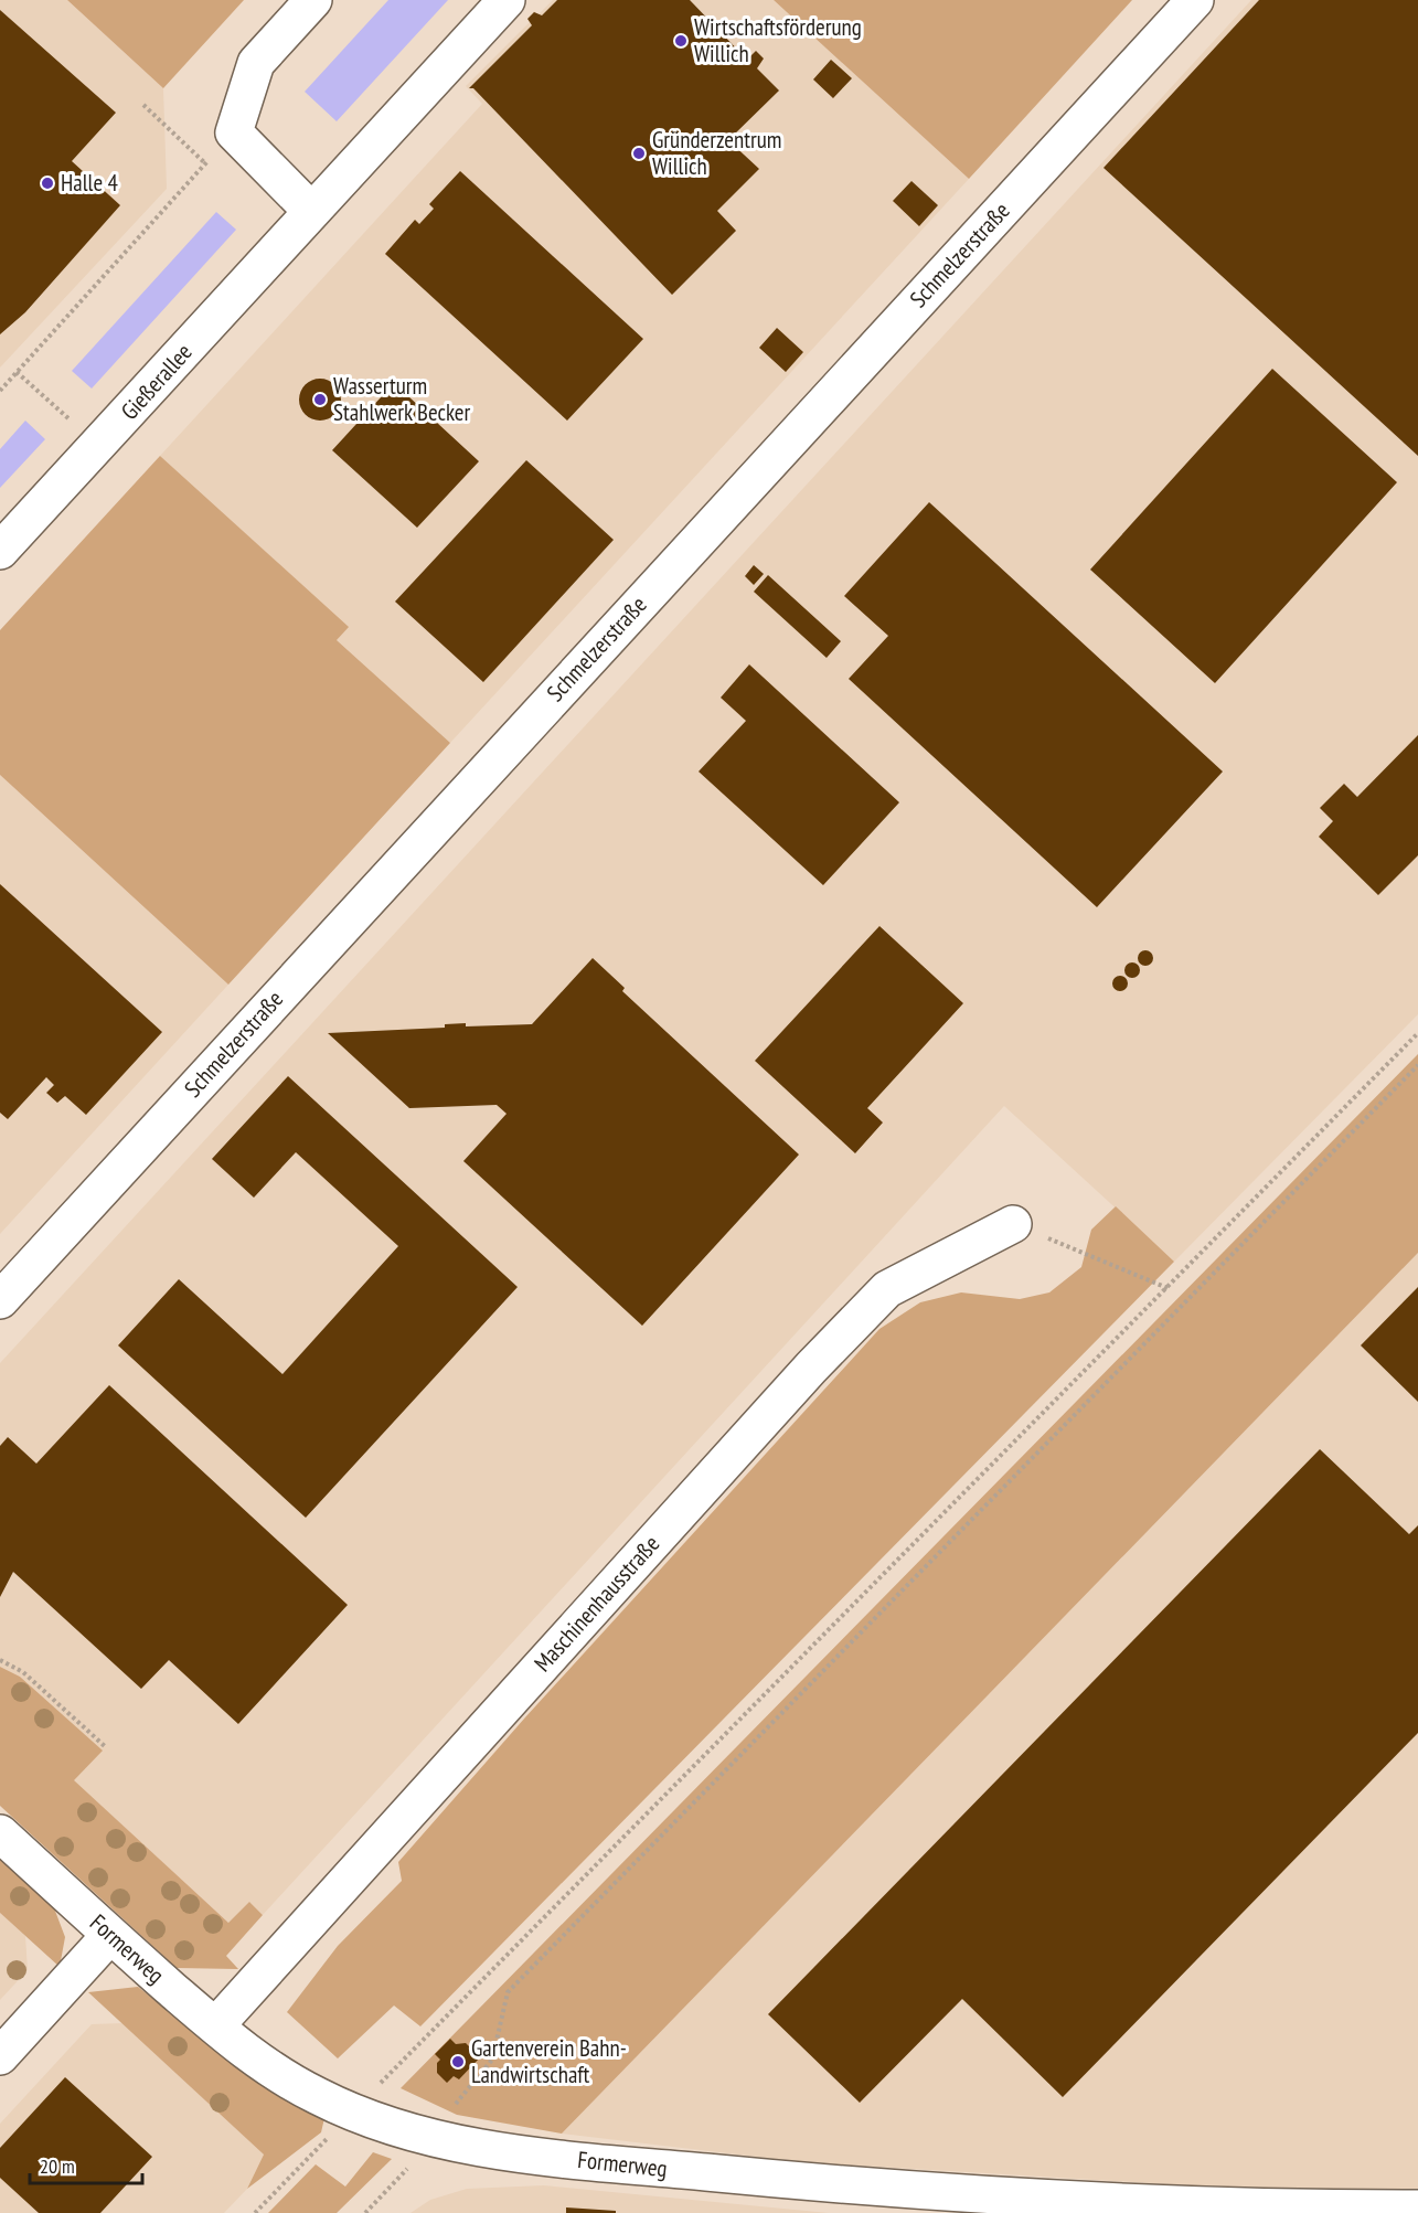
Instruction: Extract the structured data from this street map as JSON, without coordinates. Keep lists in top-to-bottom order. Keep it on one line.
{"streets":{"street":["Schmelzerstraße","Gießerallee","Maschinenhausstraße","Formerweg"]},"crossings":[["Maschinenhausstraße","Formerweg"]],"places":["Wirtschaftsförderung Willich","Gründerzentrum Willich","Halle 4","Wasserturm Stahlwerk Becker","Gartenverein Bahn- Landwirtschaft"],"scale_bar":"20 m"}
